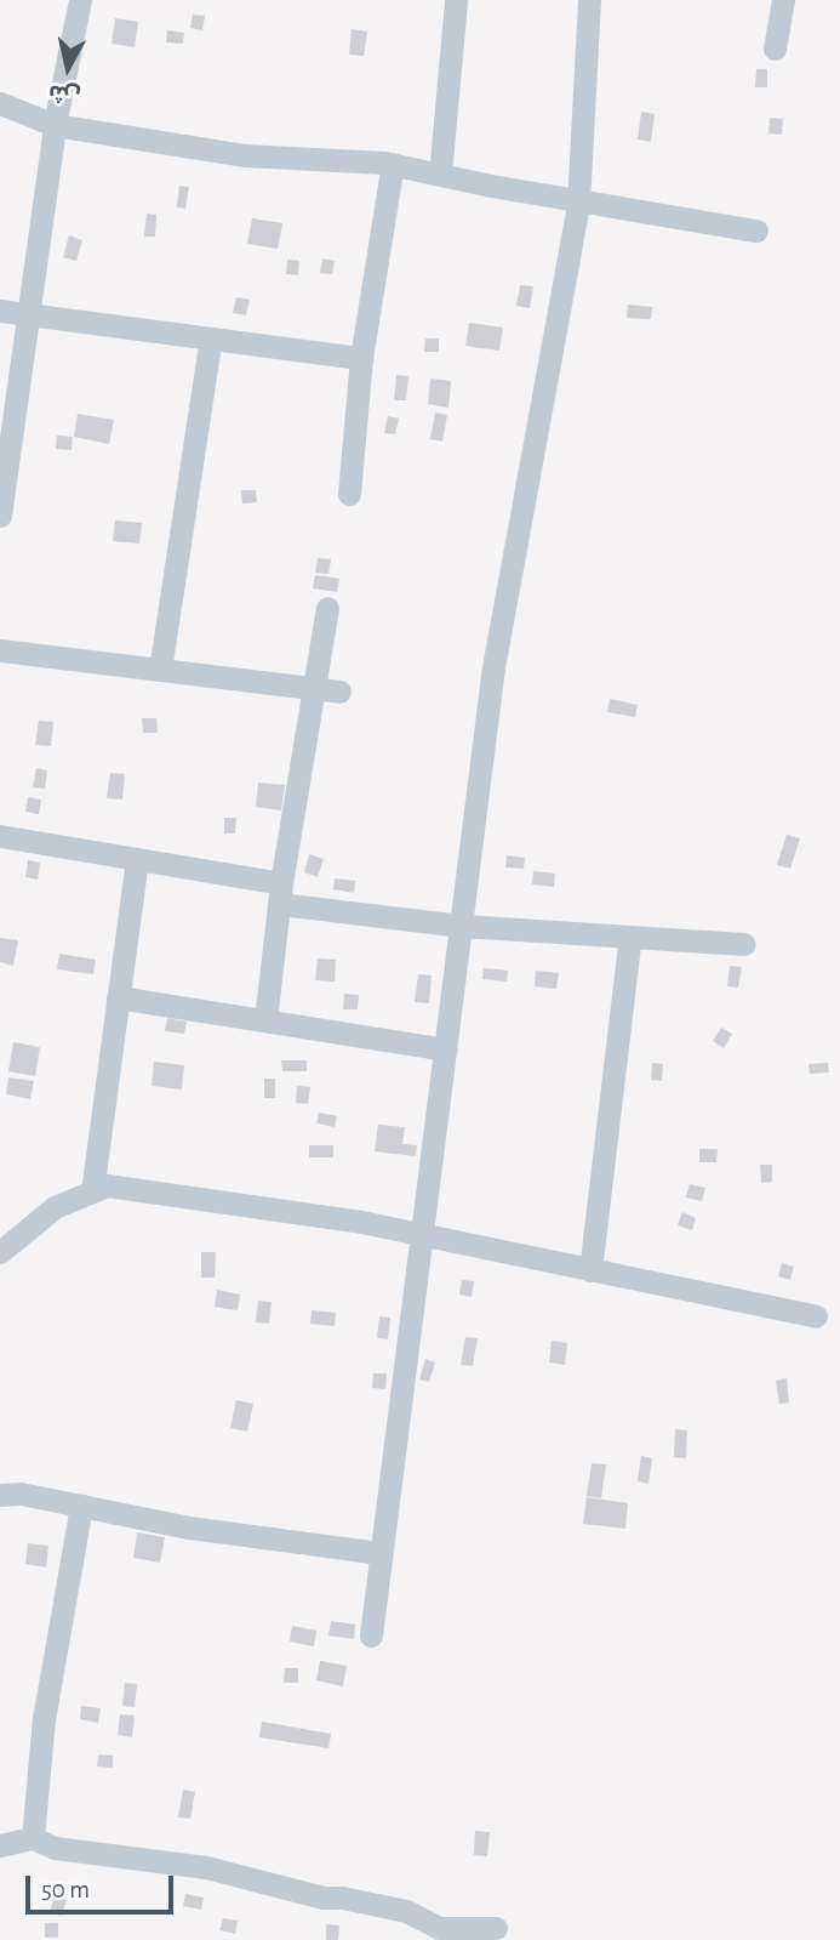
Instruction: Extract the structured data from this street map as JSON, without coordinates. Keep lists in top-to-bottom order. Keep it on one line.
{"scale_bar":"50 m","north":"bottom"}
